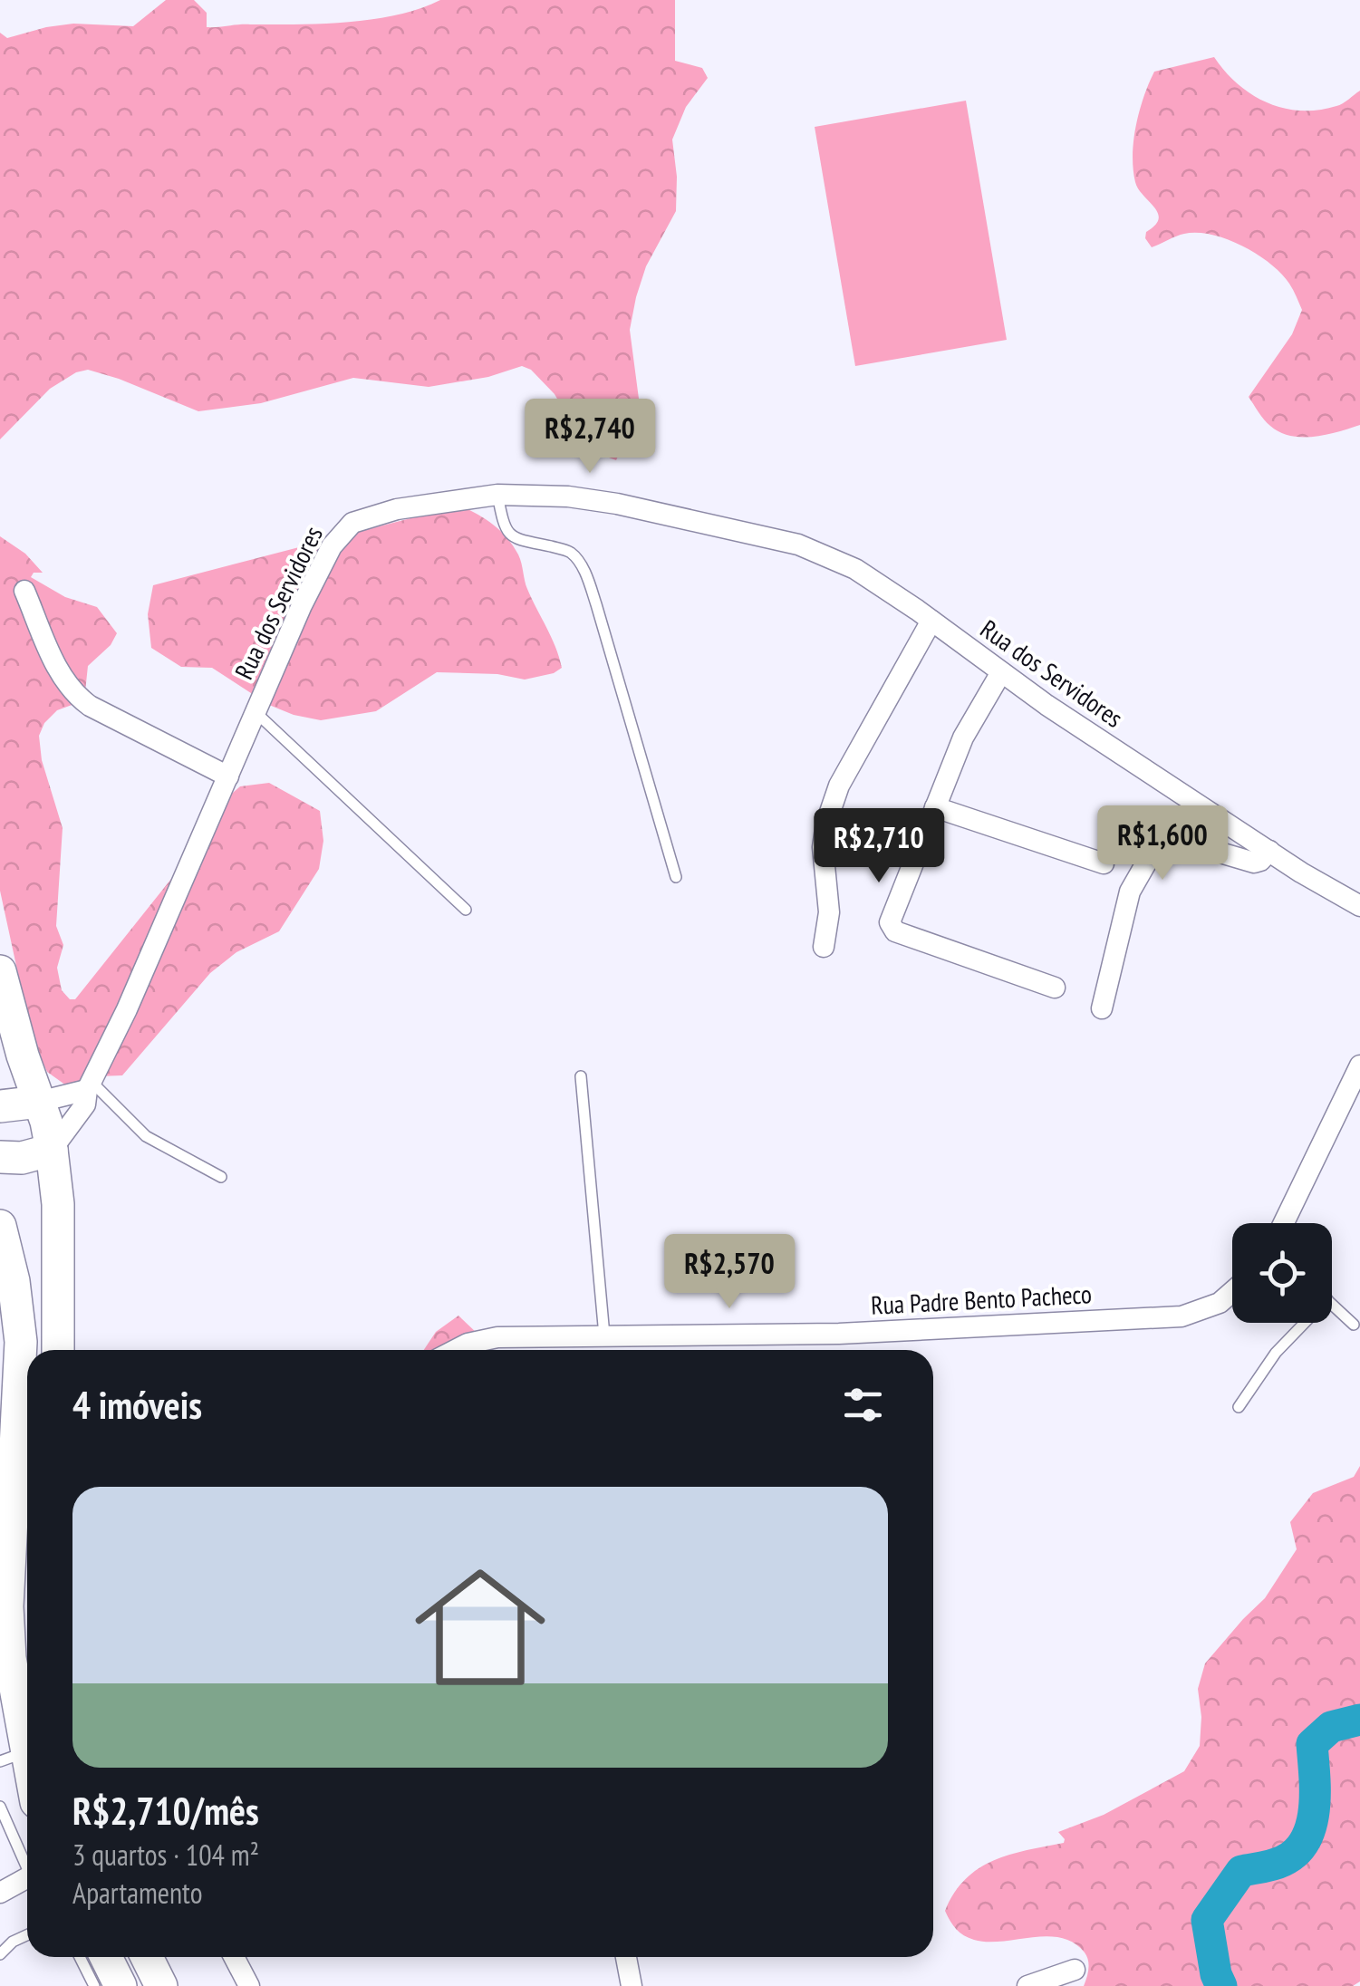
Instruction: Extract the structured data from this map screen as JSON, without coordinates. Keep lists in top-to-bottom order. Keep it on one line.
{"streets":{"street":["Rua dos Servidores","Rua Padre Bento Pacheco"]},"page":{"price":["R$2,740","R$1,600","R$2,710","R$2,570"],"heading":"4 imóveis","list":[{"name":"R$2,710/mês","note":"3 quartos · 104 m² · Apartamento"}]}}
